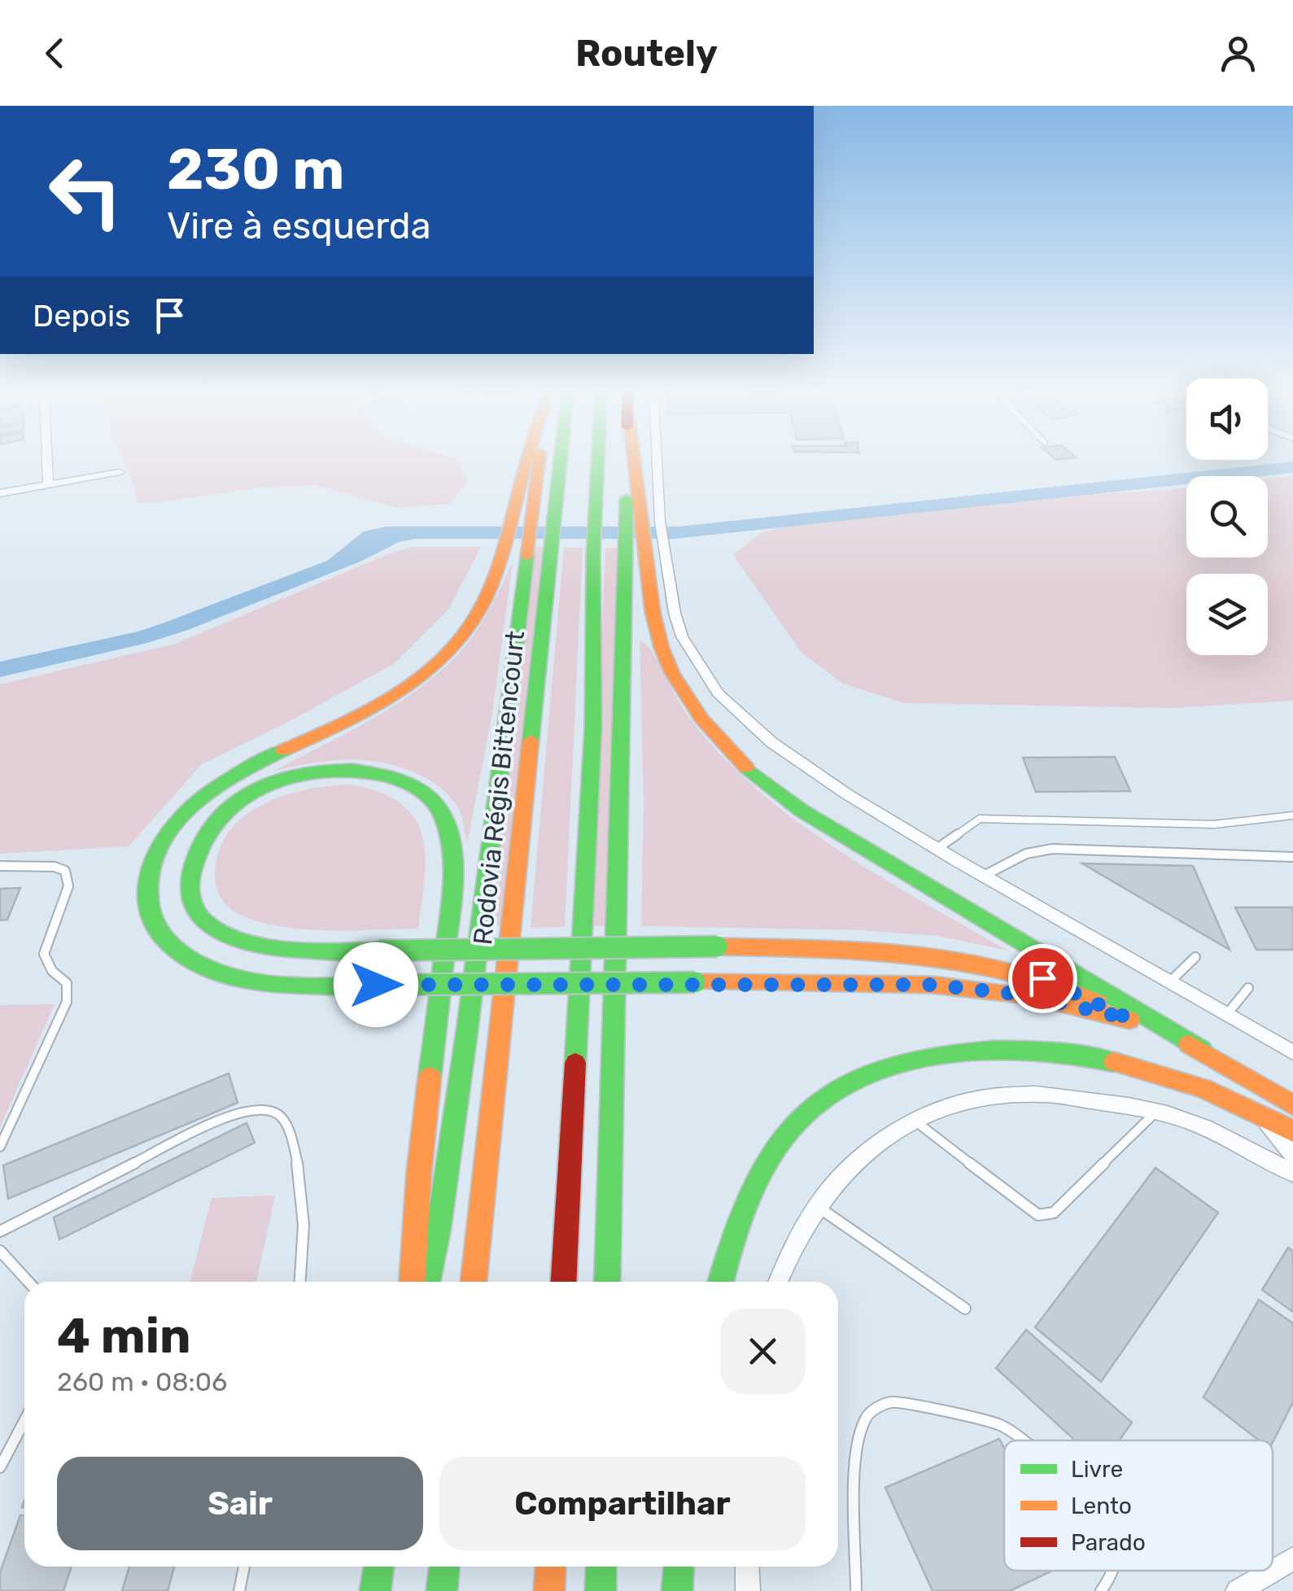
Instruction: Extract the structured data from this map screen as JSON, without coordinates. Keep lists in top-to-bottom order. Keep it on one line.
{"streets":{"main road":["Rodovia Régis Bittencourt"]},"legend":["Livre","Lento","Parado"],"page":{"header":"Routely","turn":["230 m","Vire à esquerda"],"then":"Depois","heading":["4 min","260 m · 08:06"],"buttons":["Sair","Compartilhar"]}}
